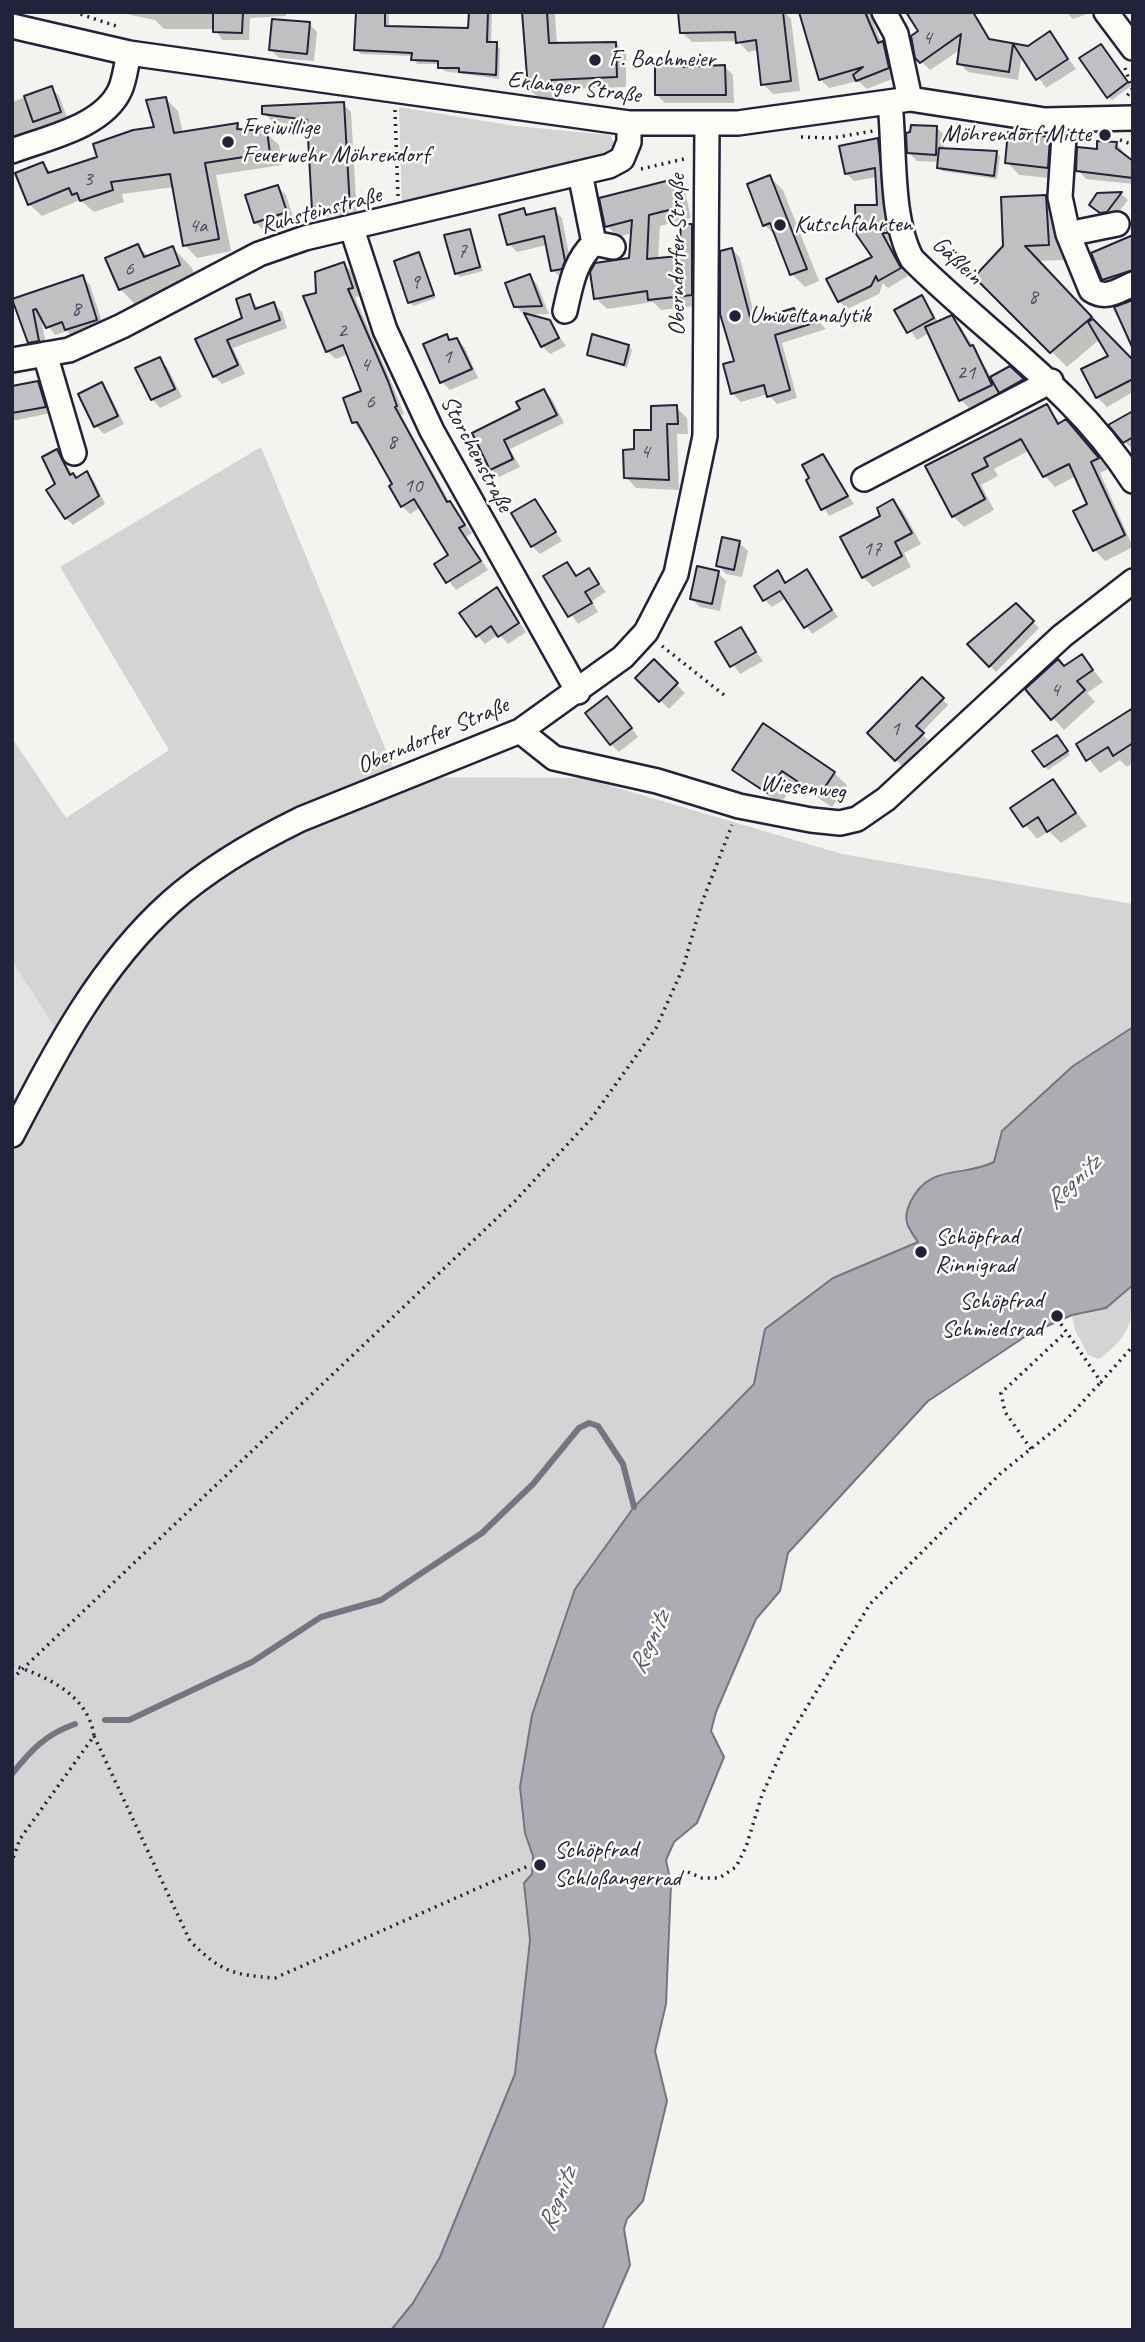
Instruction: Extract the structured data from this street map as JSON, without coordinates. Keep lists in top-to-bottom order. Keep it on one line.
{"streets":{"street":["Erlanger Straße","Ruhsteinstraße","Oberndorfer Straße","Gäßlein","Storchenstraße","Wiesenweg"]},"crossings":[["Erlanger Straße","Ruhsteinstraße"],["Erlanger Straße","Oberndorfer Straße"],["Erlanger Straße","Gäßlein"],["Ruhsteinstraße","Storchenstraße"],["Oberndorfer Straße","Storchenstraße"],["Oberndorfer Straße","Wiesenweg"]],"water":["Regnitz"],"places":["F. Bachmeier","Möhrendorf Mitte","Freiwillige Feuerwehr Möhrendorf","Kutschfahrten","Umweltanalytik","Schöpfrad Rinnigrad","Schöpfrad Schmiedsrad","Schöpfrad Schloßangerrad"],"house_numbers":["4","3","4a","7","6","9","8","8","2","1","4","21","6","8","4","10","17","4","1"]}
